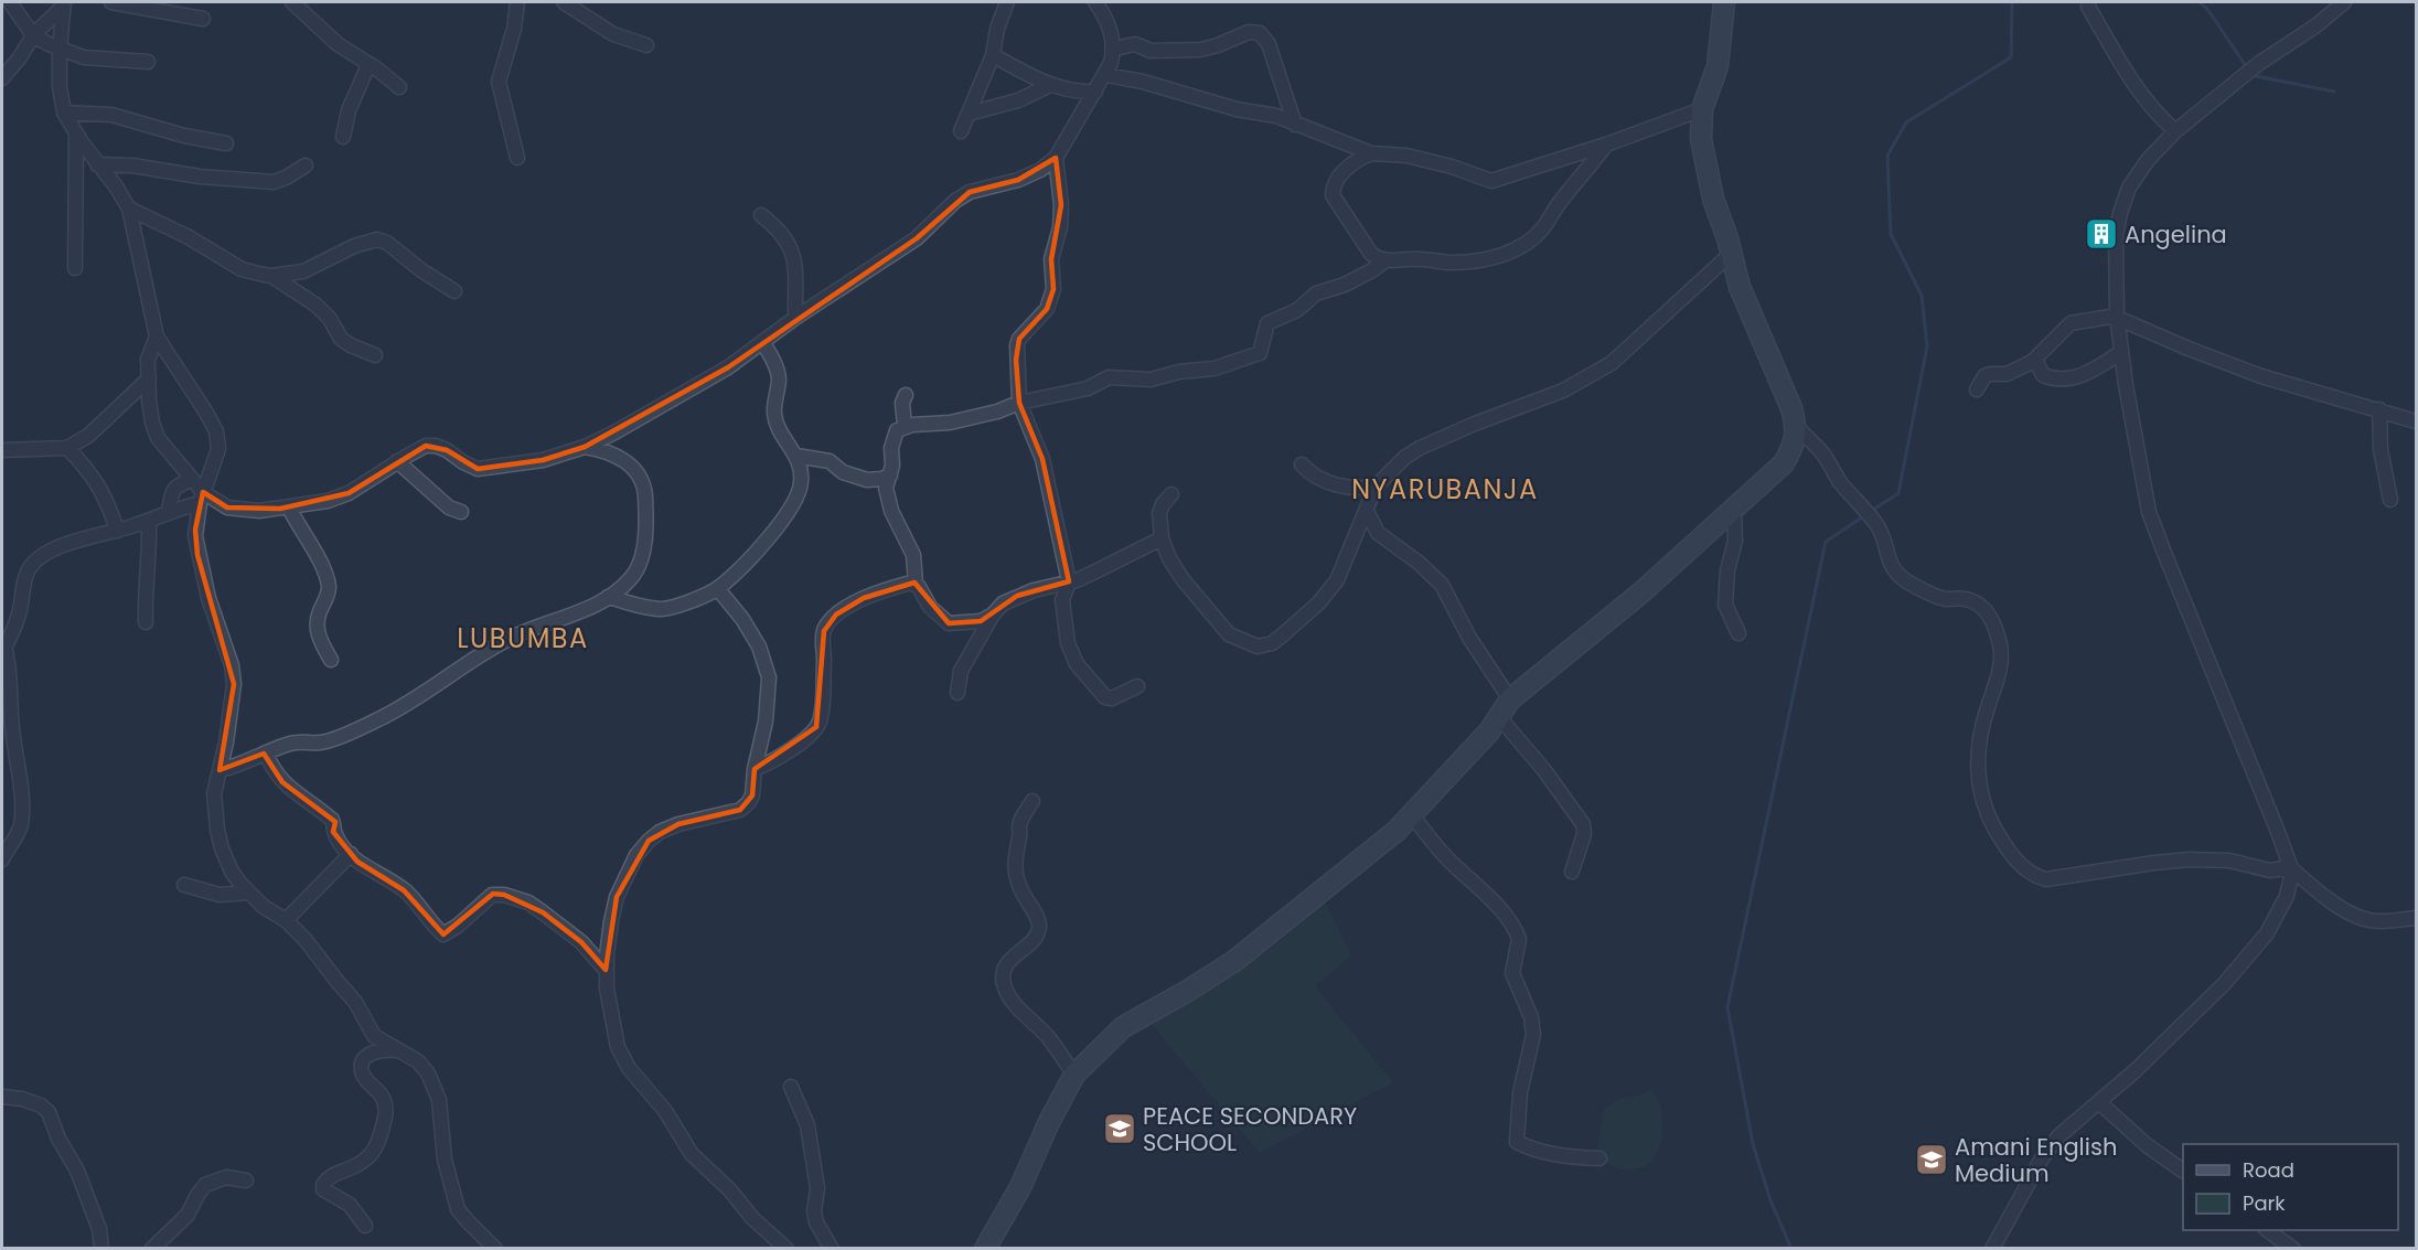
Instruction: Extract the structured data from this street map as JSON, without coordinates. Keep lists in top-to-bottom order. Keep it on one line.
{"districts":["NYARUBANJA","LUBUMBA"],"places":{"building":["Angelina"],"school or university":["PEACE SECONDARY SCHOOL","Amani English Medium"]},"legend":["Road","Park"]}
